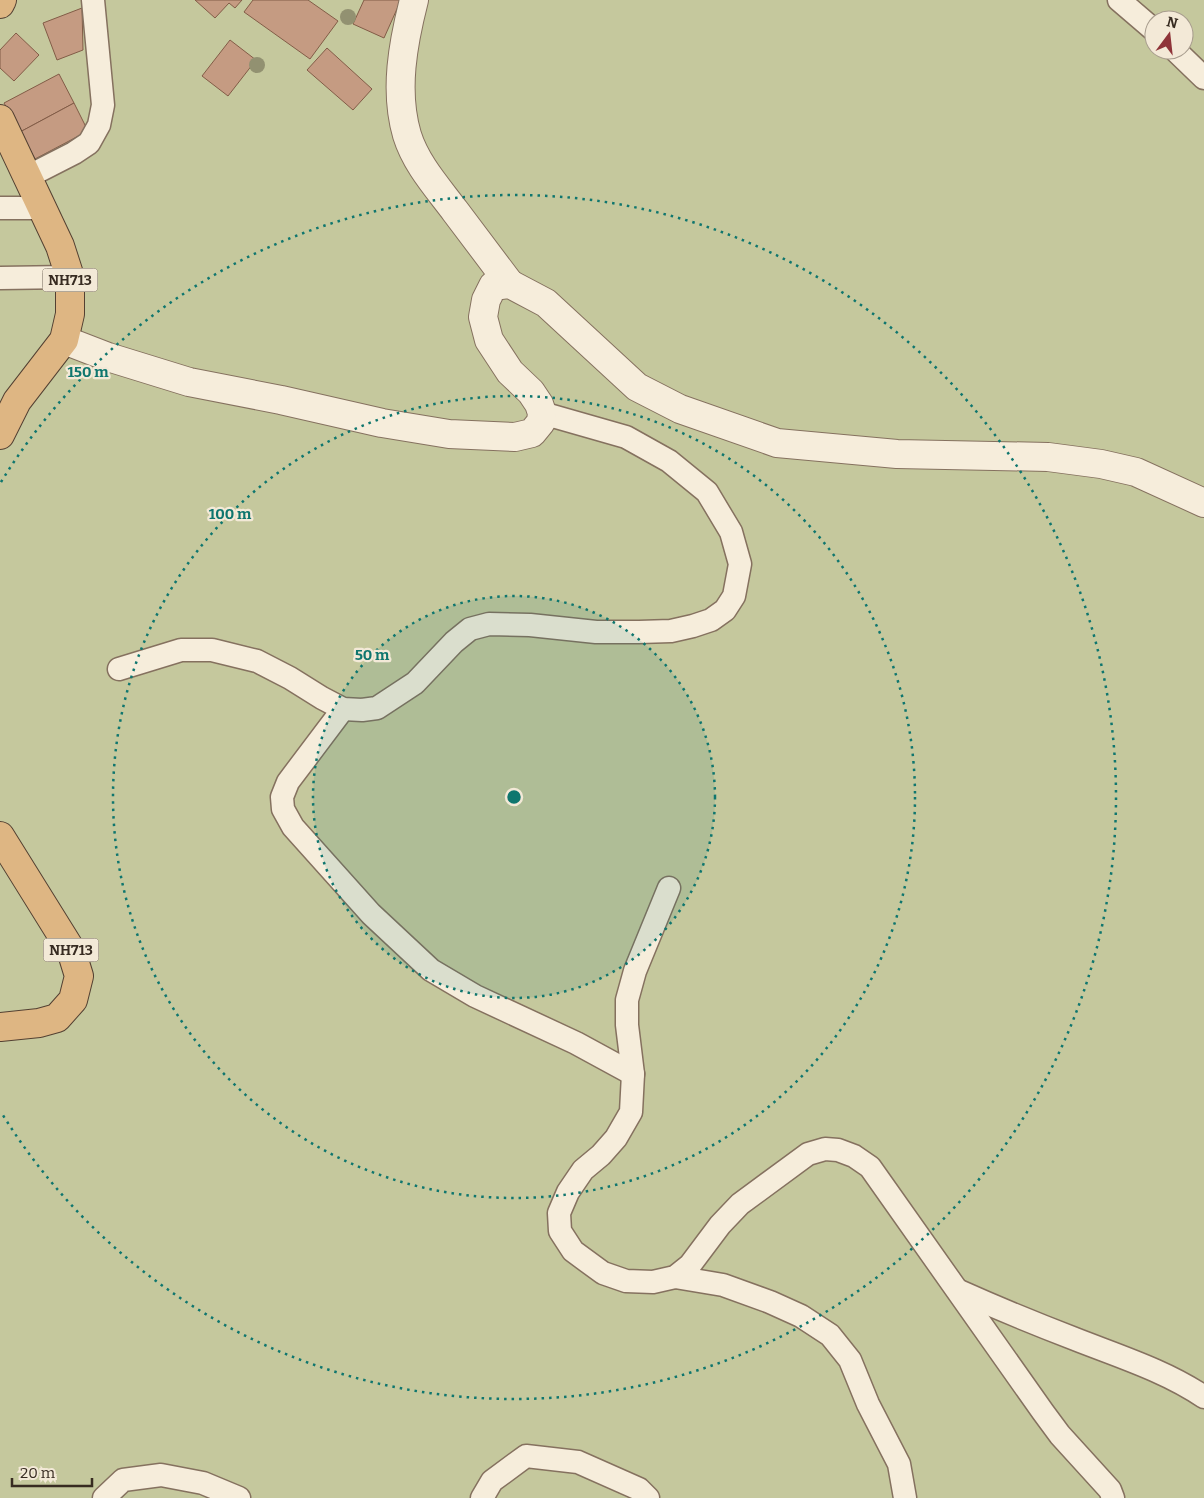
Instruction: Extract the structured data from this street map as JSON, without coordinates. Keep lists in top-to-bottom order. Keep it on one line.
{"streets":{"highway":["NH713"]},"scale_bar":"20 m","north":"top","rings":["150 m","100 m","50 m"]}
